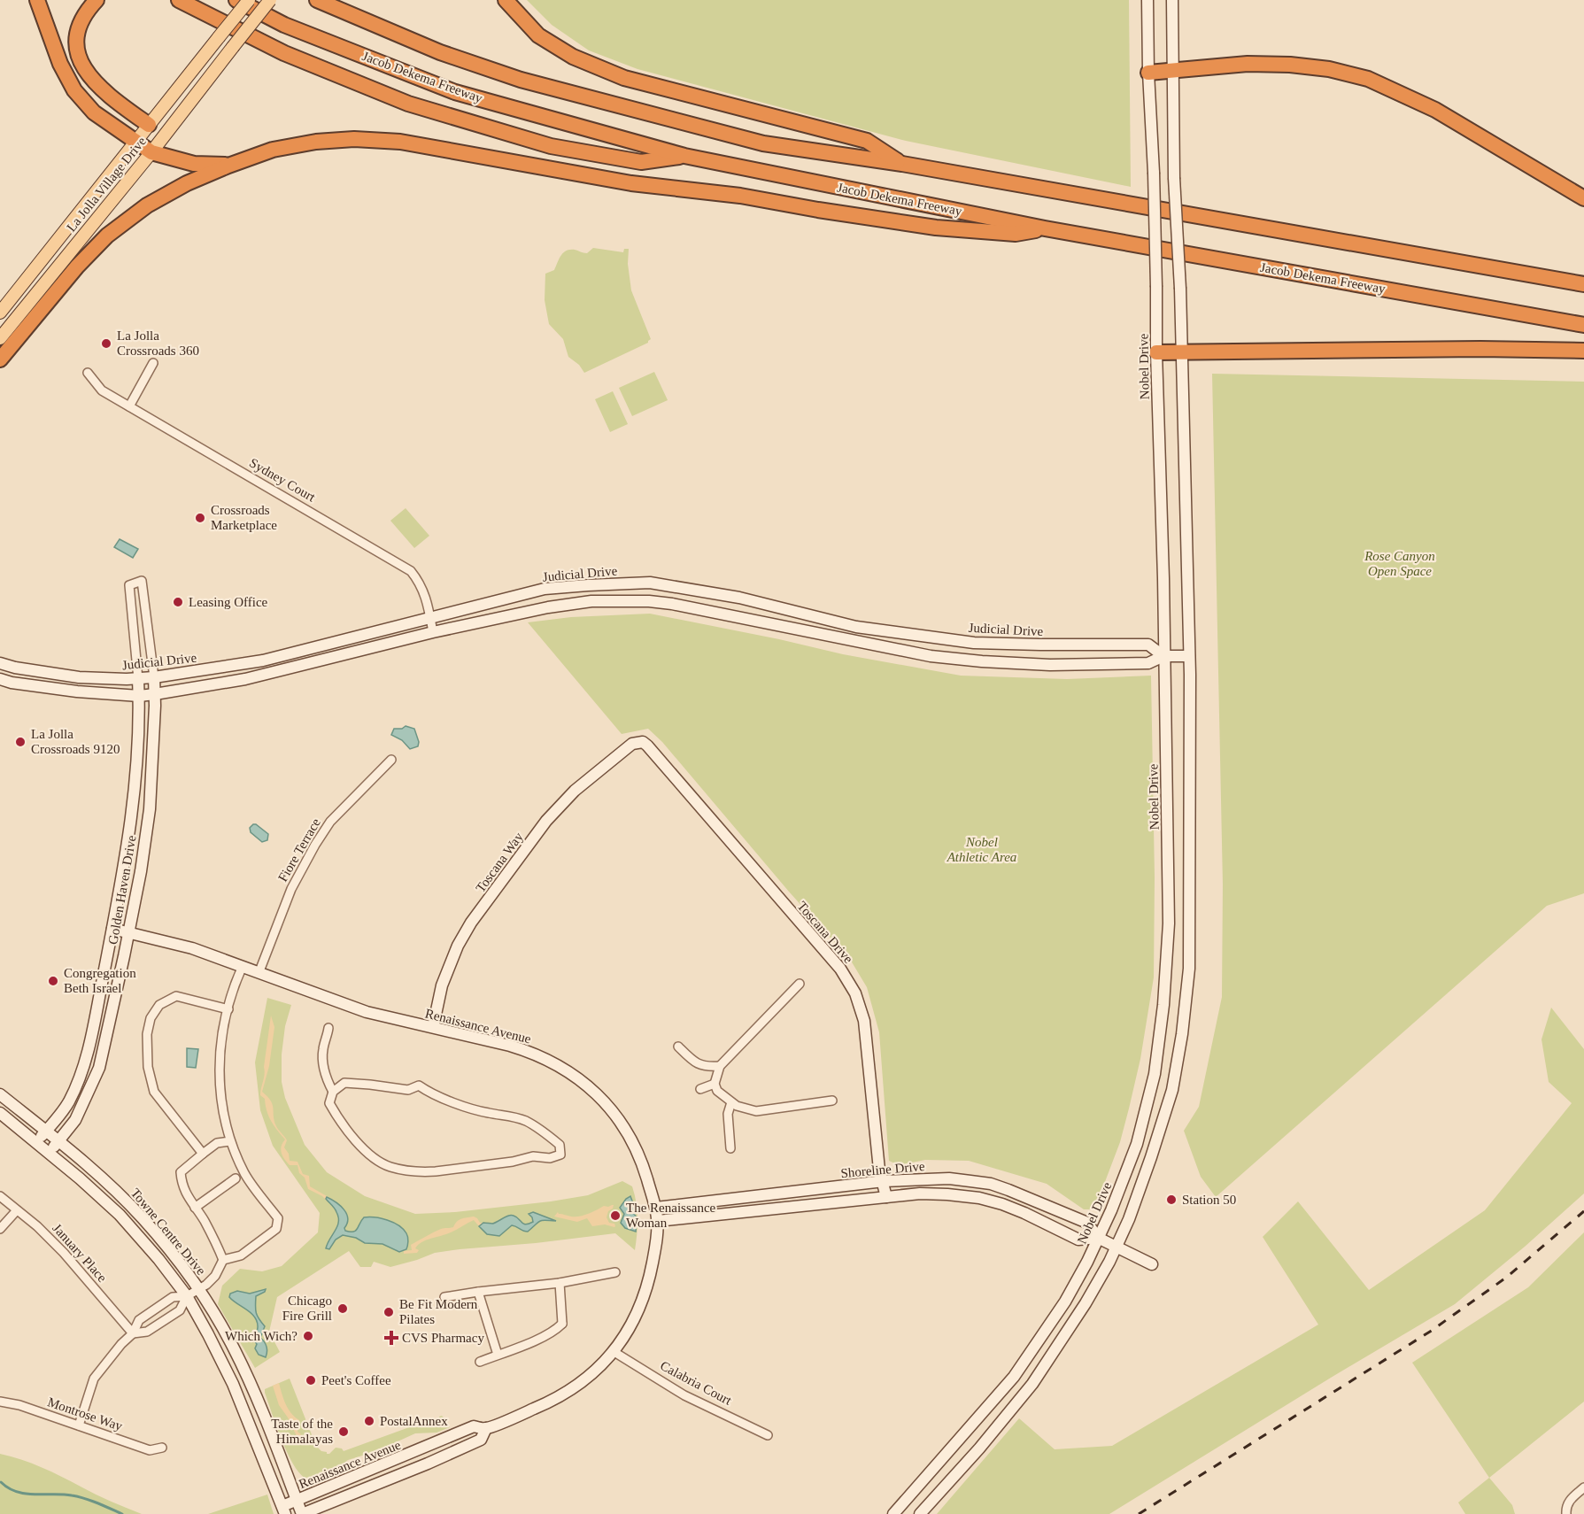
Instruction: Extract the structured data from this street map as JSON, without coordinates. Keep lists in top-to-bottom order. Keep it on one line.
{"streets":{"highway":["Jacob Dekema Freeway"],"main road":["La Jolla Village Drive"],"street":["Nobel Drive","Sydney Court","Judicial Drive","Fiore Terrace","Toscana Way","Golden Haven Drive","Toscana Drive","Renaissance Avenue","Shoreline Drive","Towne Centre Drive","January Place","Calabria Court","Montrose Way"]},"crossings":[["Nobel Drive","Judicial Drive"],["Nobel Drive","Shoreline Drive"],["Sydney Court","Judicial Drive"],["Judicial Drive","Golden Haven Drive"],["Fiore Terrace","Renaissance Avenue"],["Toscana Way","Toscana Drive"],["Toscana Way","Renaissance Avenue"],["Golden Haven Drive","Renaissance Avenue"],["Golden Haven Drive","Towne Centre Drive"],["Toscana Drive","Shoreline Drive"],["Renaissance Avenue","Shoreline Drive"],["Renaissance Avenue","Towne Centre Drive"],["Renaissance Avenue","Calabria Court"]],"parks":["Rose Canyon Open Space","Nobel Athletic Area"],"places":{"other":["La Jolla Crossroads 360","Crossroads Marketplace","Leasing Office","La Jolla Crossroads 9120","Congregation Beth Israel","Station 50","The Renaissance Woman","Chicago Fire Grill","Be Fit Modern Pilates","Which Wich?","Peet's Coffee","PostalAnnex","Taste of the Himalayas"],"health":["CVS Pharmacy"]}}
